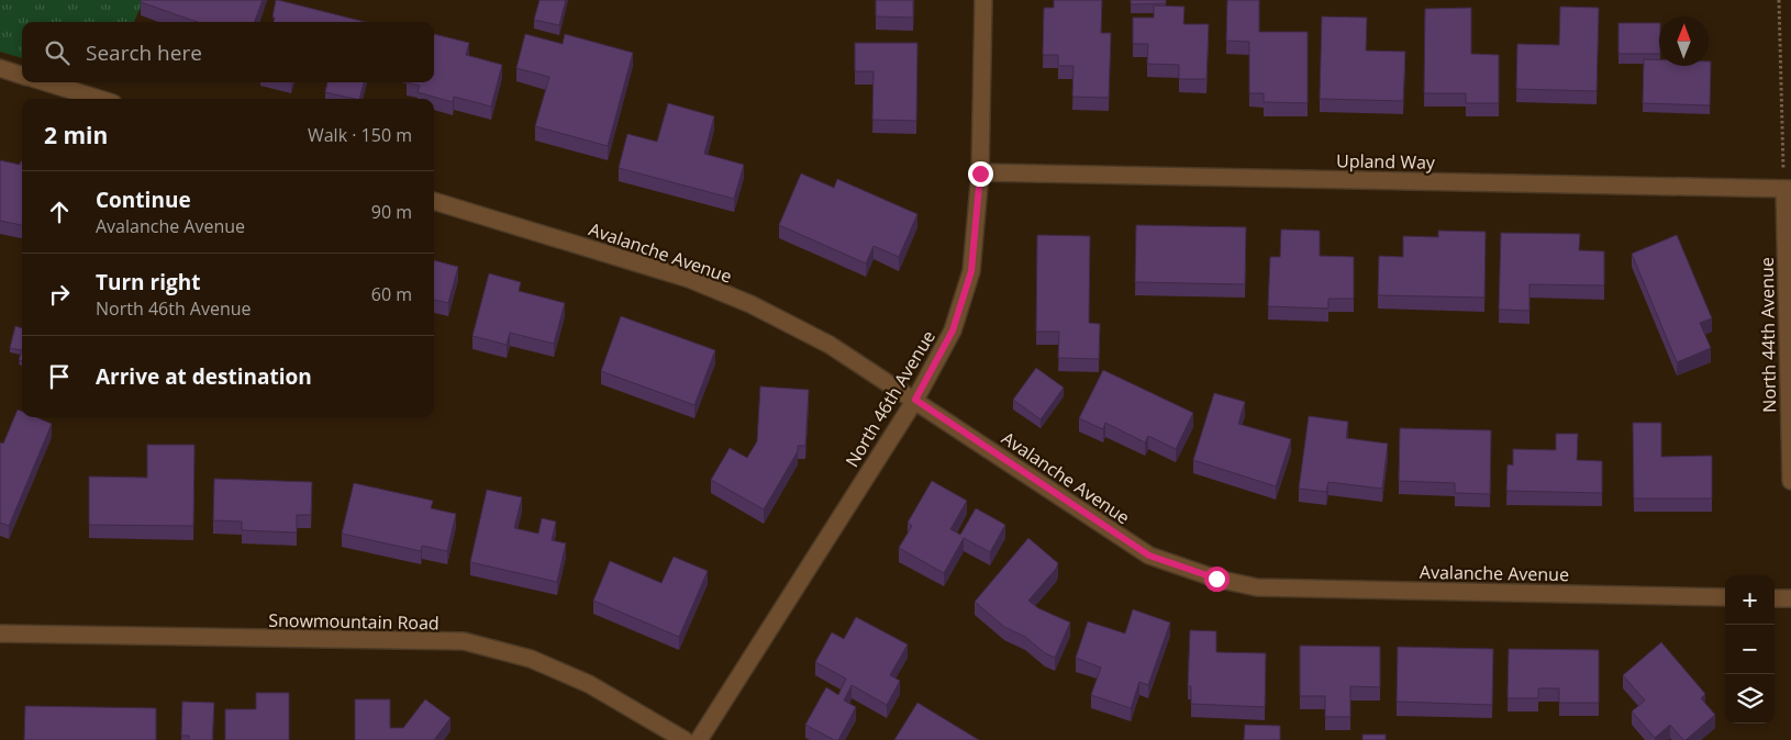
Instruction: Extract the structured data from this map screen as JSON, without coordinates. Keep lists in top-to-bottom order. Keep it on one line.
{"streets":{"street":["Upland Way","Avalanche Avenue","North 44th Avenue","North 46th Avenue","Snowmountain Road"]},"crossings":[["Upland Way","North 44th Avenue"],["Upland Way","North 46th Avenue"],["Avalanche Avenue","North 46th Avenue"]],"north":"top","page":{"search":"Search here","heading":["2 min","Walk · 150 m"],"list":[["Continue","Avalanche Avenue","90 m"],["Turn right","North 46th Avenue","60 m"],"Arrive at destination"],"map_buttons":["+","−"]}}
